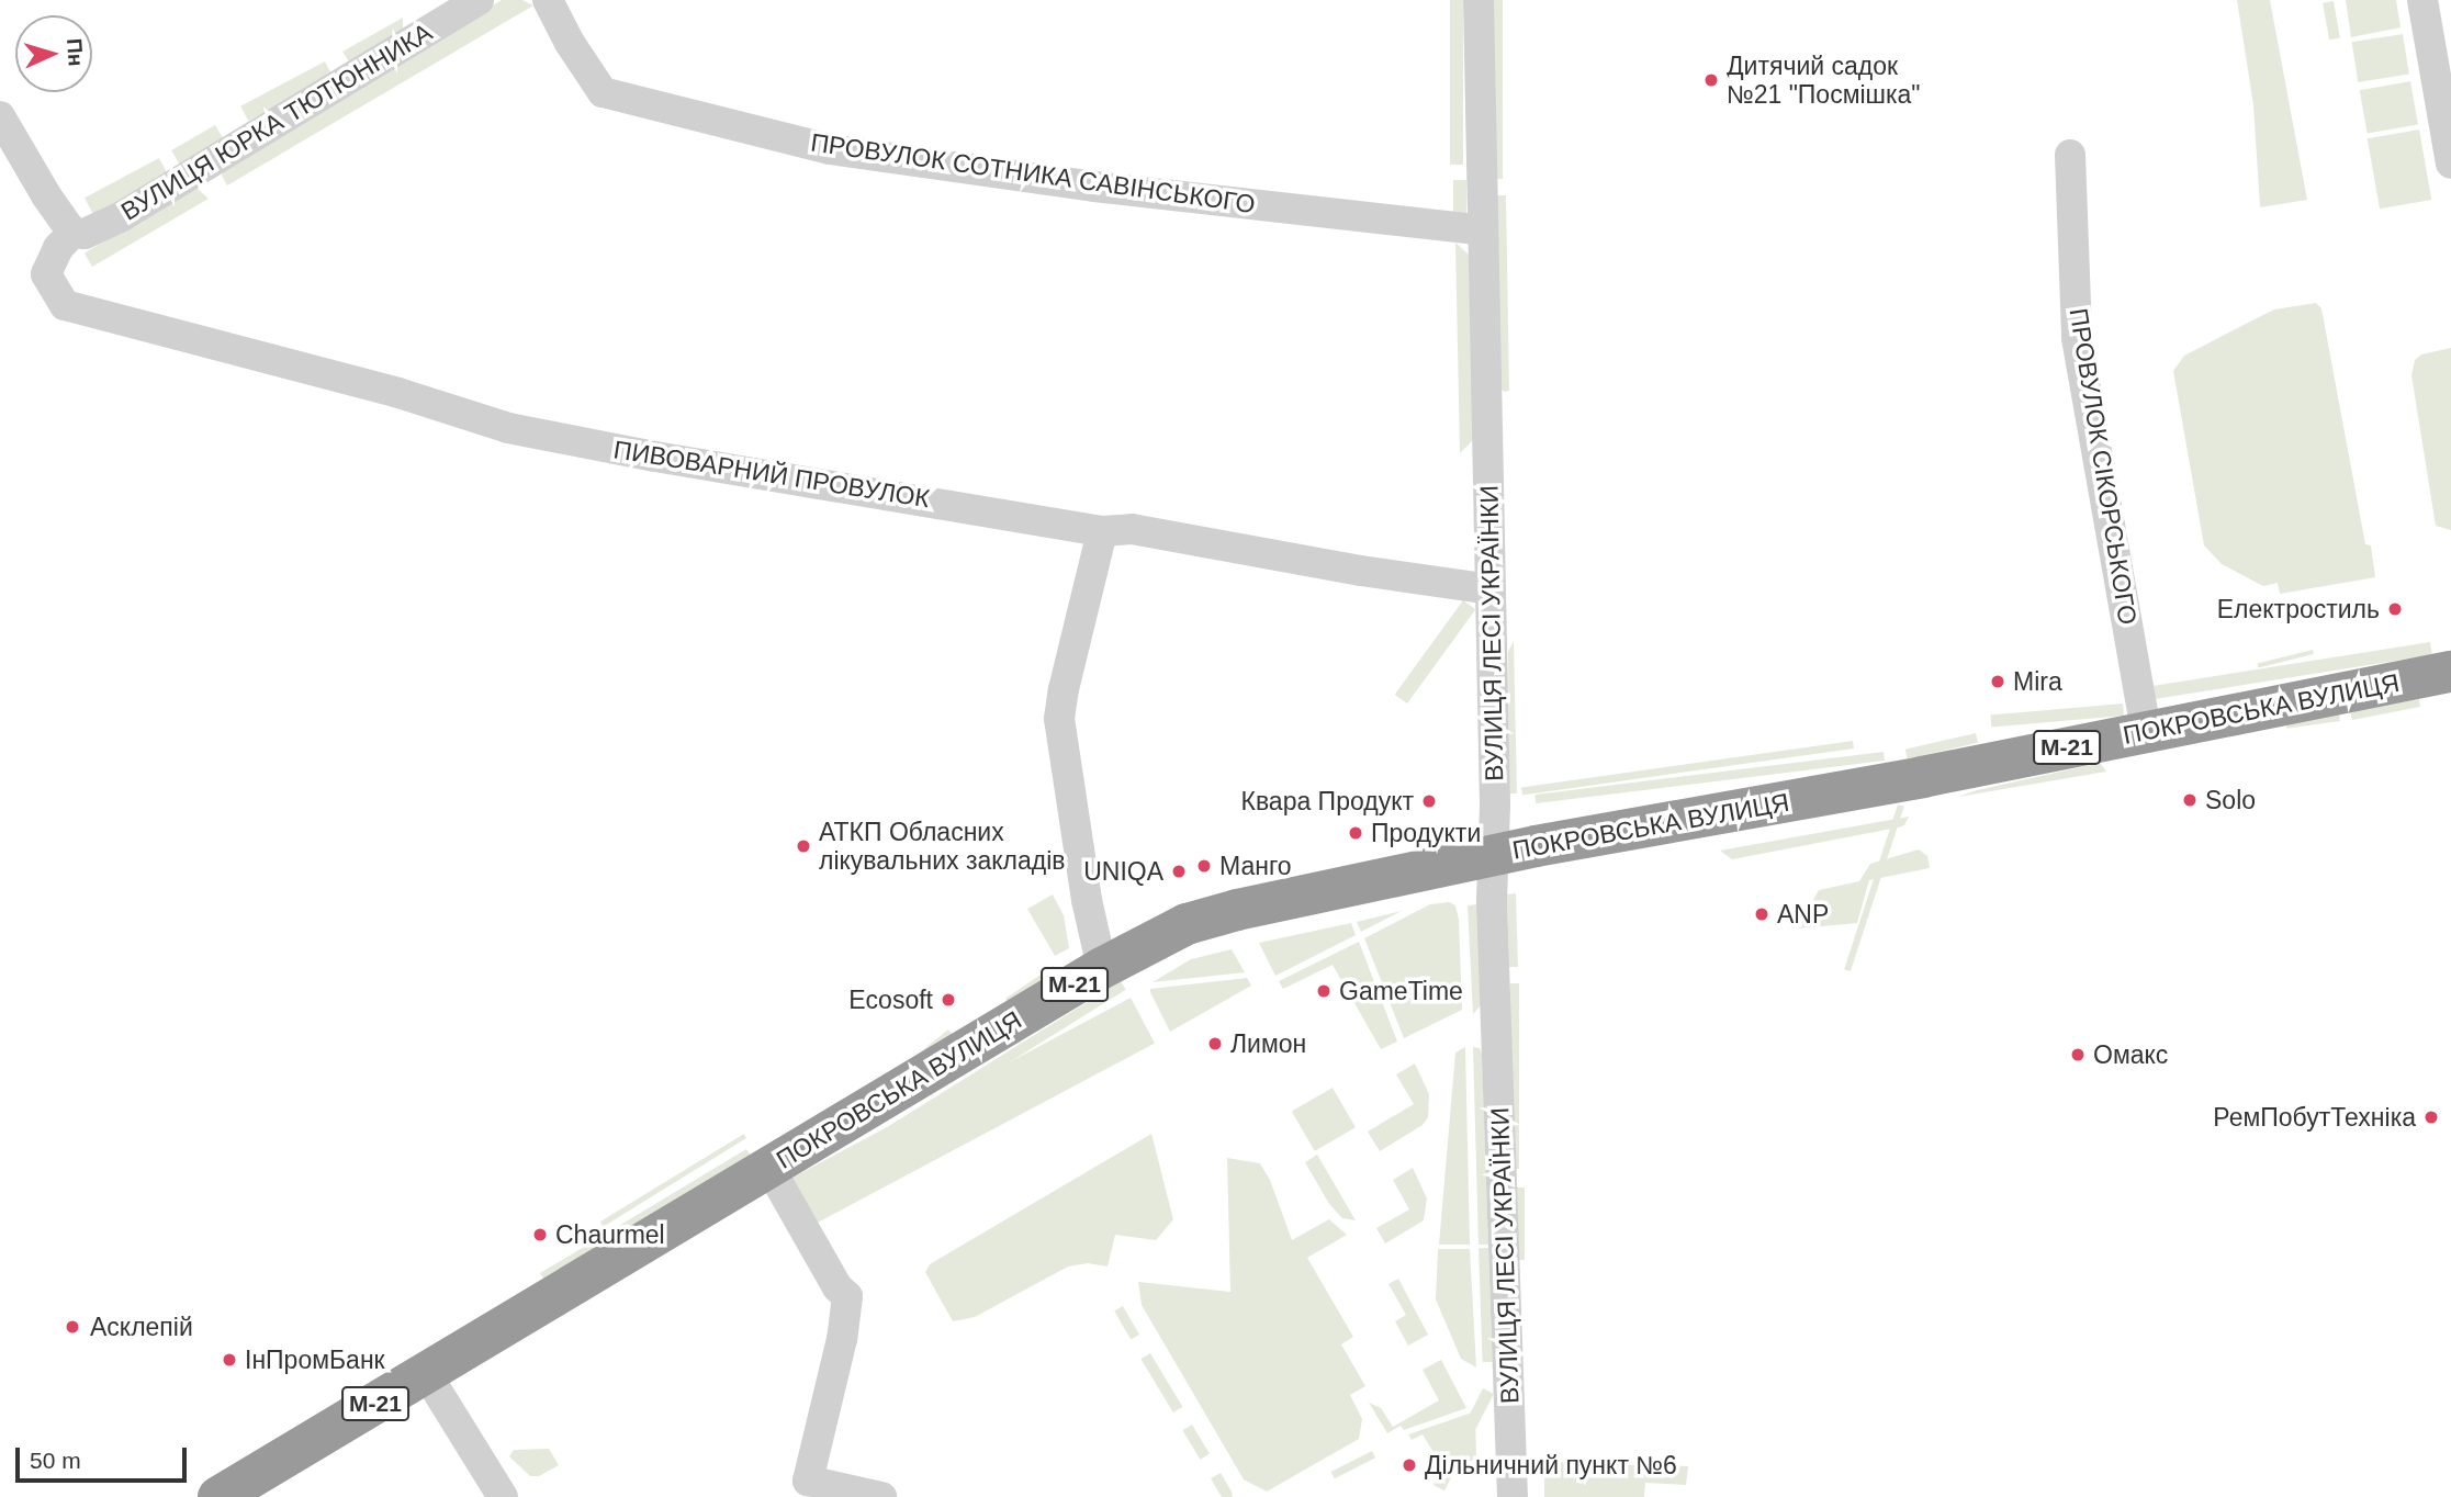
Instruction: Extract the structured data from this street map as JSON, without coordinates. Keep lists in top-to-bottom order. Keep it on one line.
{"streets":{"highway":["ПОКРОВСЬКА ВУЛИЦЯ","М-21"],"street":["ВУЛИЦЯ ЮРКА ТЮТЮННИКА","ПРОВУЛОК СОТНИКА САВІНСЬКОГО","ПРОВУЛОК СІКОРСЬКОГО","ПИВОВАРНИЙ ПРОВУЛОК","ВУЛИЦЯ ЛЕСІ УКРАЇНКИ"]},"crossings":[["ВУЛИЦЯ ЮРКА ТЮТЮННИКА","ПИВОВАРНИЙ ПРОВУЛОК"],["ПРОВУЛОК СОТНИКА САВІНСЬКОГО","ВУЛИЦЯ ЛЕСІ УКРАЇНКИ"],["ПРОВУЛОК СІКОРСЬКОГО","ПОКРОВСЬКА ВУЛИЦЯ"],["ПИВОВАРНИЙ ПРОВУЛОК","ВУЛИЦЯ ЛЕСІ УКРАЇНКИ"],["ВУЛИЦЯ ЛЕСІ УКРАЇНКИ","ПОКРОВСЬКА ВУЛИЦЯ"]],"places":["Дитячий садок №21 \"Посмішка\"","Електростиль","Mira","Solo","Квара Продукт","Продукти","АТКП Обласних лікувальних закладів","Манго","UNIQA","ANP","GameTime","Ecosoft","Лимон","Омакс","РемПобутТехніка","Chaurmel","Асклепій","ІнПромБанк","Дільничний пункт №6"],"scale_bar":"50 m","north":"right"}
